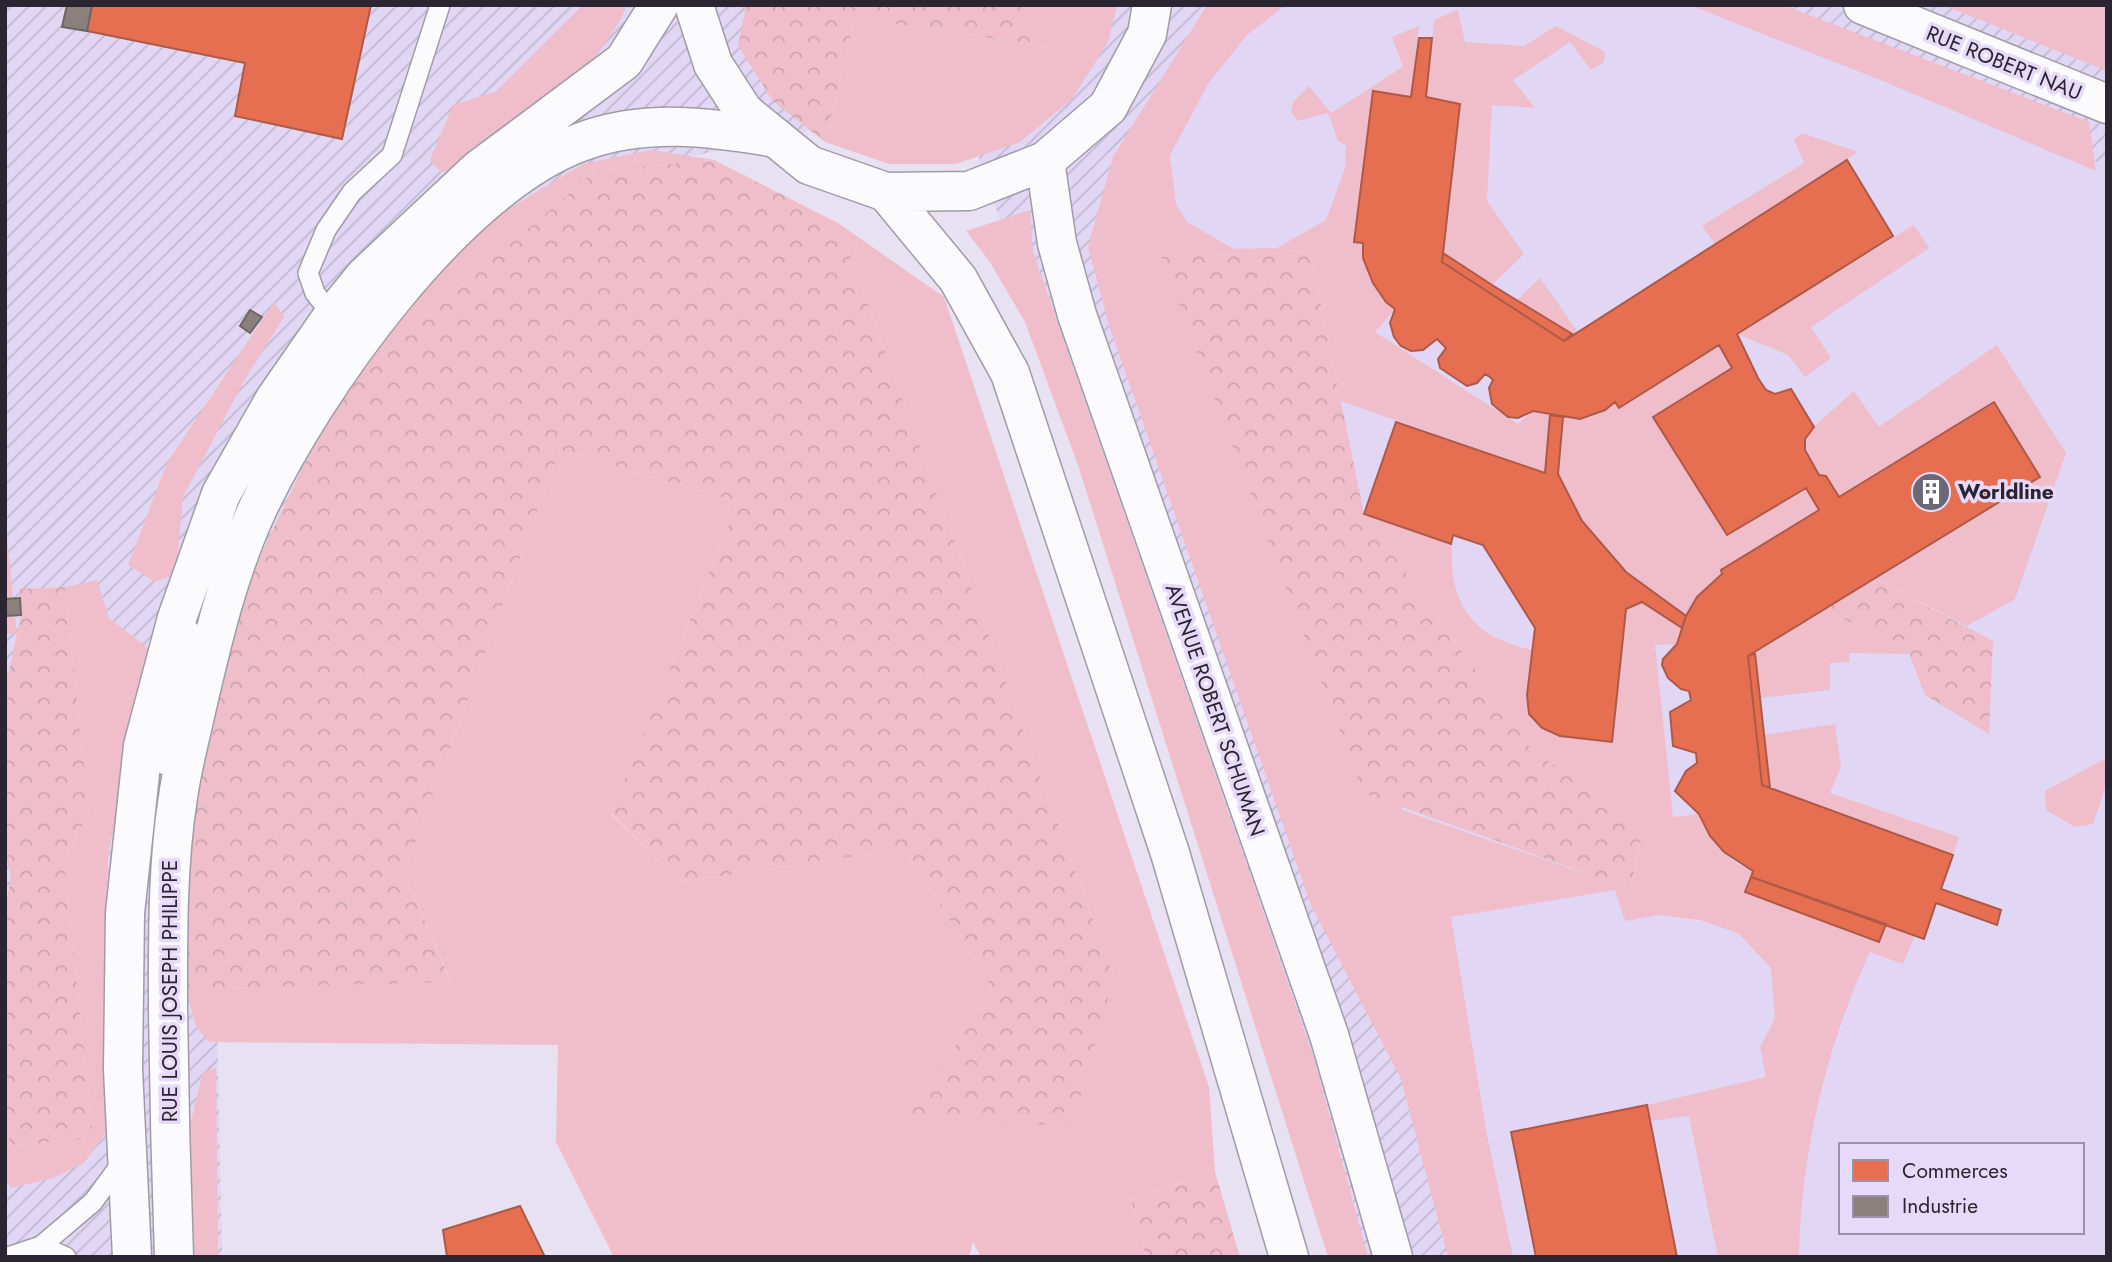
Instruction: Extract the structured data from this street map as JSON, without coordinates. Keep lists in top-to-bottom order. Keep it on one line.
{"streets":{"main road":["RUE ROBERT NAU","AVENUE ROBERT SCHUMAN","RUE LOUIS JOSEPH PHILIPPE"]},"places":{"building":["Worldline"]},"legend":["Commerces","Industrie"]}
